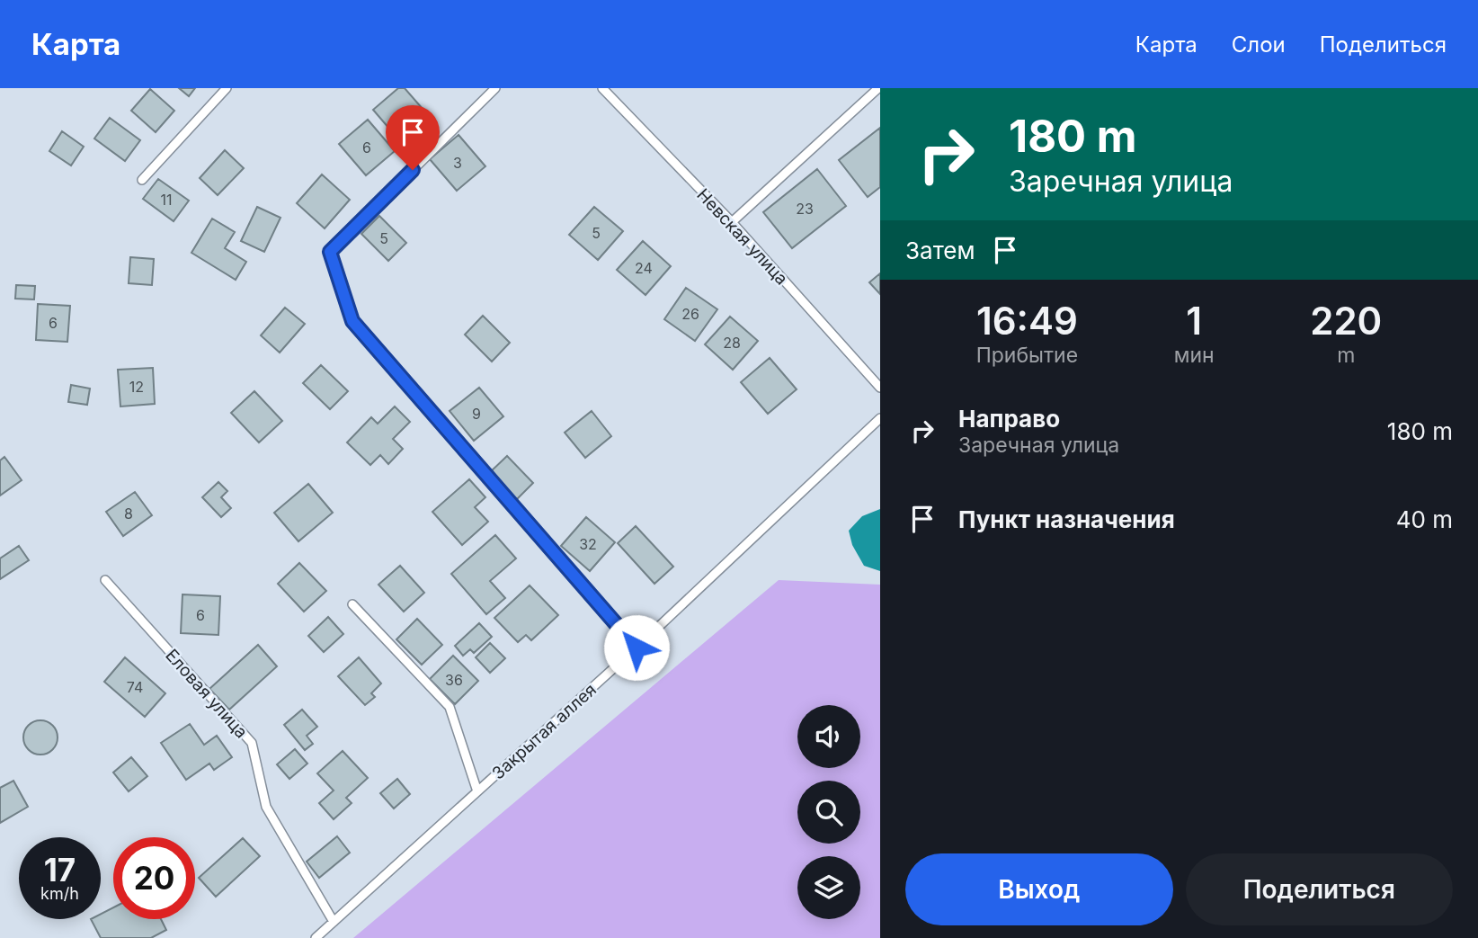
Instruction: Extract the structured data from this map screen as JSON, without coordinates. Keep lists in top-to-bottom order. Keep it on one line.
{"streets":{"lane":["Невская улица","Еловая улица","Закрытая аллея"]},"crossings":[["Еловая улица","Закрытая аллея"]],"house_numbers":["6","3","11","23","5","5","24","26","6","28","12","9","8","32","6","36","74"],"page":{"header":"Карта","nav":["Карта","Слои","Поделиться"],"turn":["180 m","Заречная улица"],"then":"Затем","eta":["16:49","Прибытие","1","мин","220","m"],"list":[{"name":"Направо","note":"Заречная улица","value":"180 m"},{"name":"Пункт назначения","value":"40 m"}],"speed":"17 km/h","limit":"20","buttons":["Выход","Поделиться"]}}
